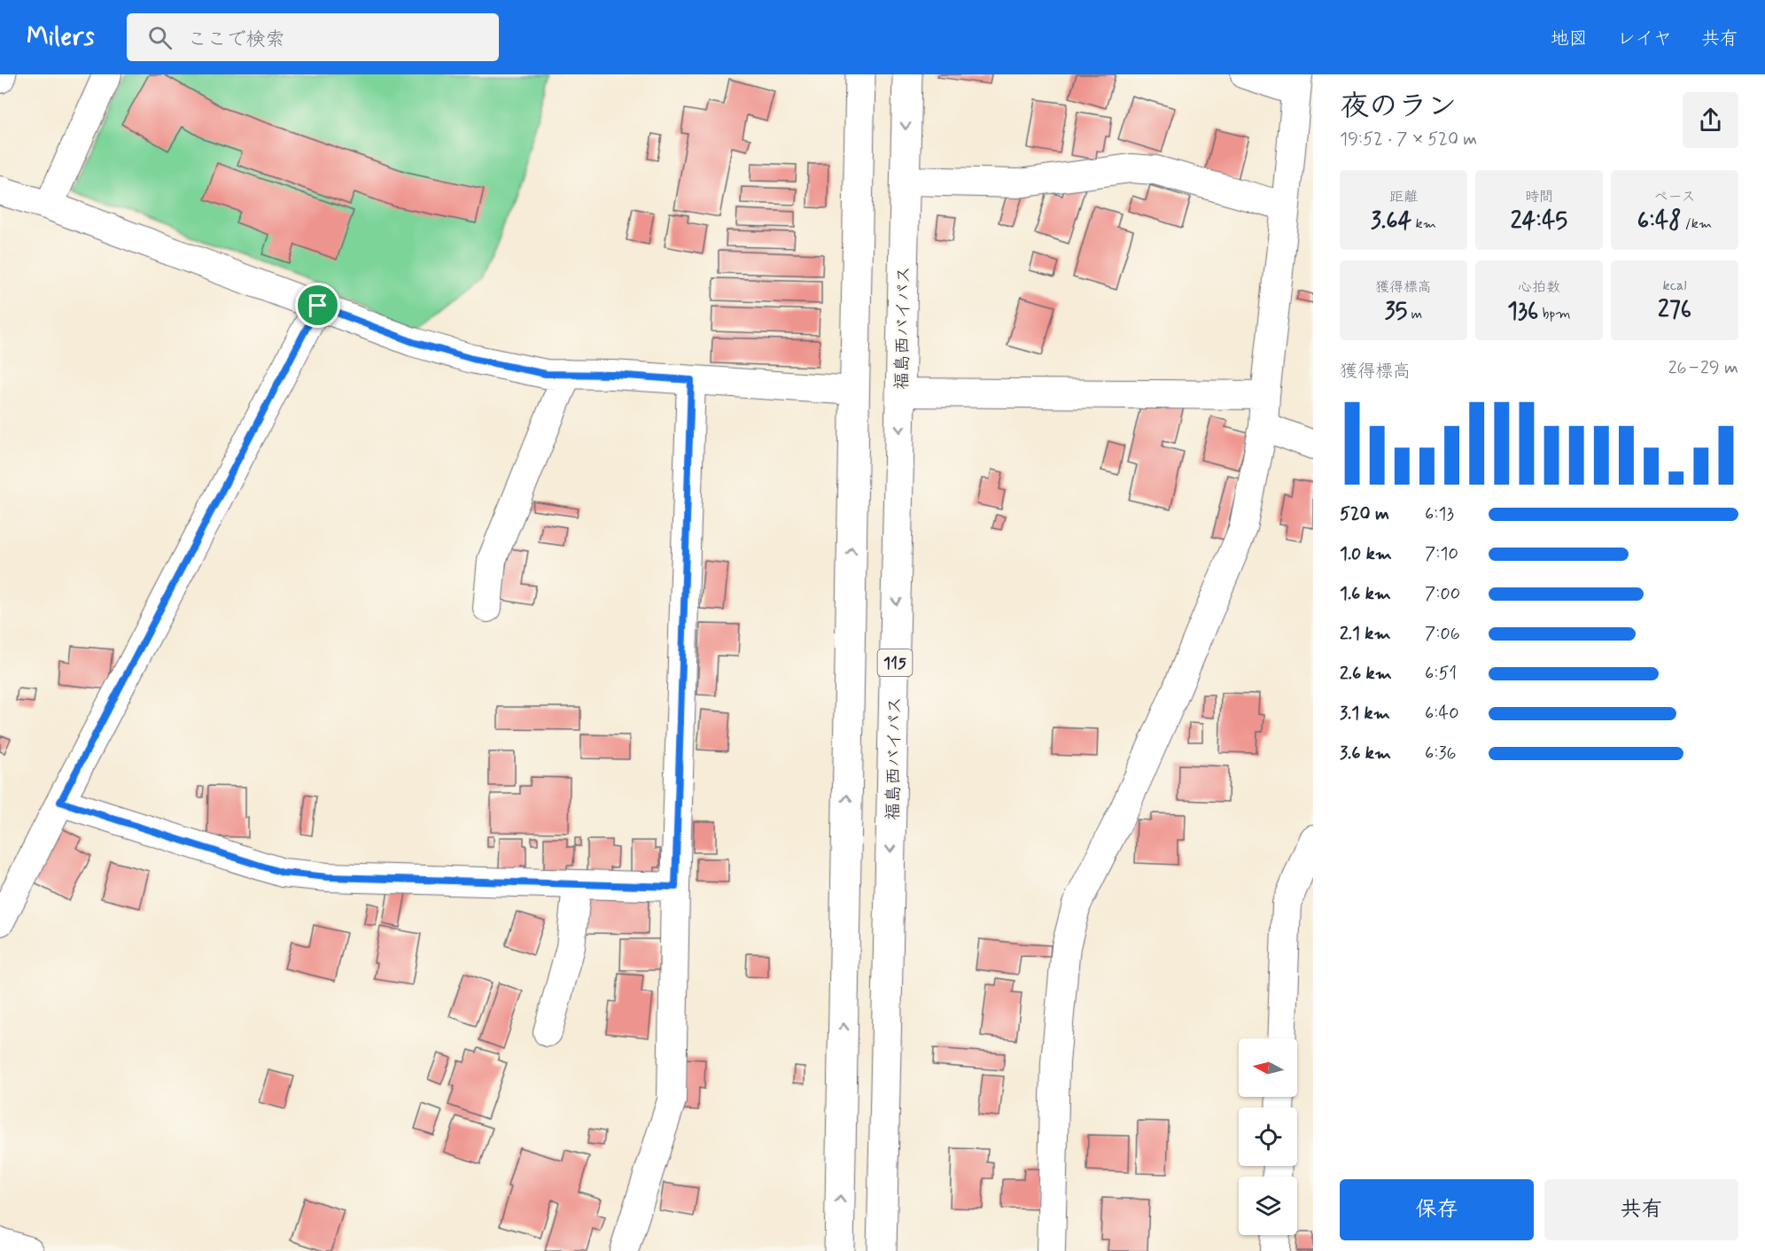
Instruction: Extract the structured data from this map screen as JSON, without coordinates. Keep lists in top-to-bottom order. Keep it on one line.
{"streets":{"highway":["福島西バイパス","115"]},"north":"left","page":{"header":"Milers","search":"ここで検索","nav":["地図","レイヤ","共有"],"heading":["夜のラン","19:52 · 7 × 520 m"],"stats":[["距離","3.64 km"],["時間","24:45"],["ペース","6:48 /km"],["獲得標高","35 m"],["心拍数","136 bpm"],["kcal","276"]],"chart":["獲得標高","26–29 m"],"list":[{"name":"520 m","note":"6:13"},{"name":"1.0 km","note":"7:10"},{"name":"1.6 km","note":"7:00"},{"name":"2.1 km","note":"7:06"},{"name":"2.6 km","note":"6:51"},{"name":"3.1 km","note":"6:40"},{"name":"3.6 km","note":"6:36"}],"buttons":["保存","共有"]}}
